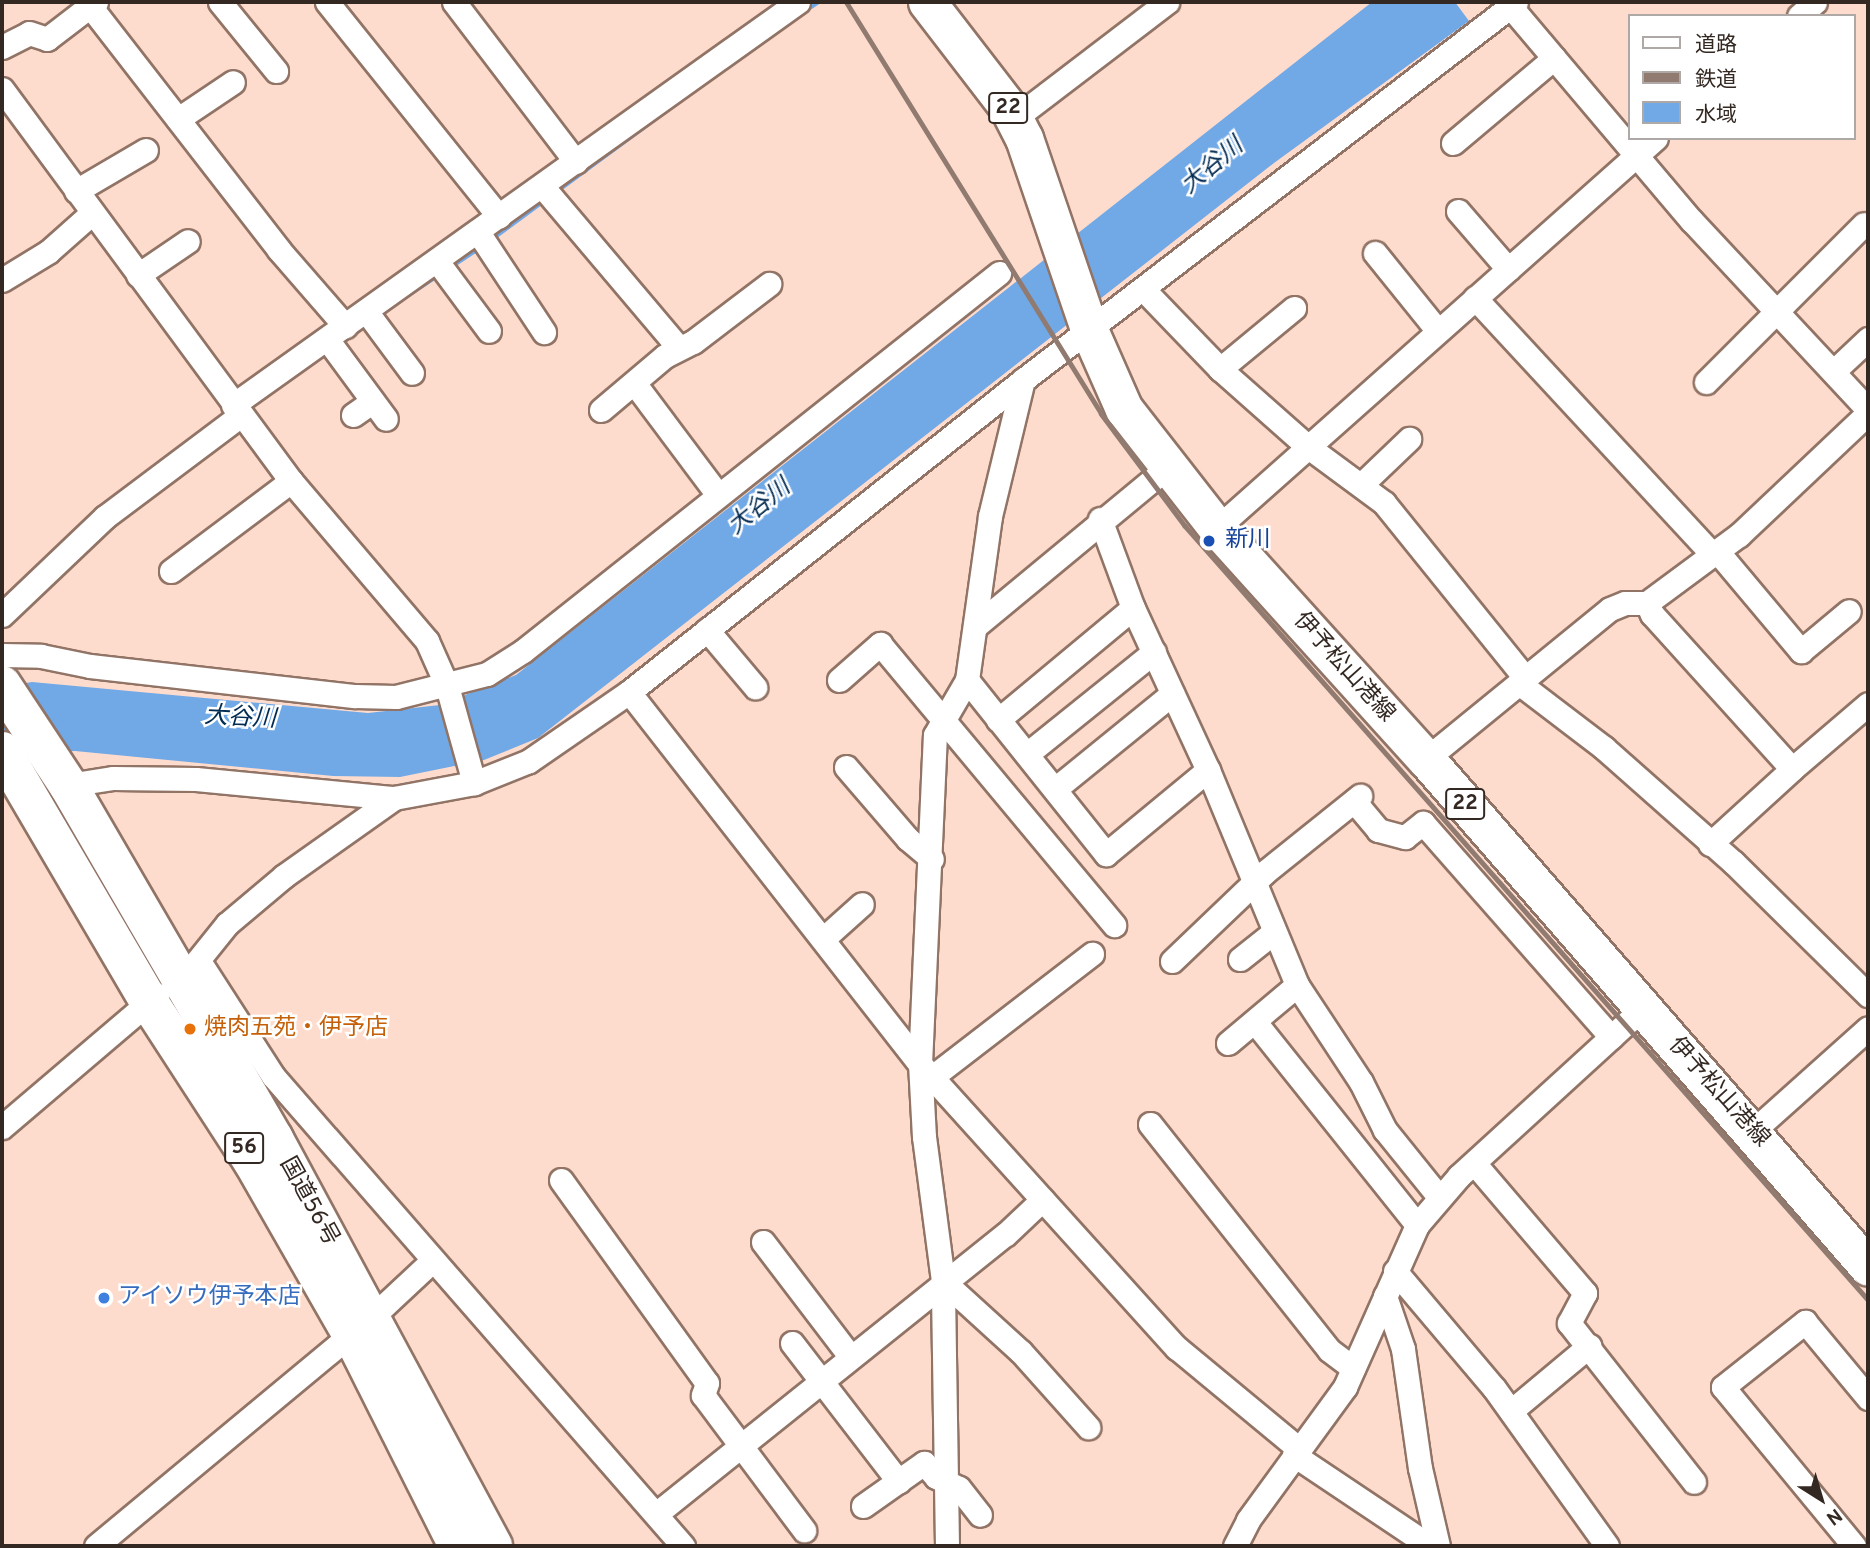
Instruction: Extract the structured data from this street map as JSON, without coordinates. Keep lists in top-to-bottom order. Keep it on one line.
{"streets":{"highway":["56","国道56号"],"main road":["22","伊予松山港線"]},"water":["大谷川"],"places":["新川","焼肉五苑・伊予店","アイソウ伊予本店"],"legend":["道路","鉄道","水域"],"north":"bottom right"}
